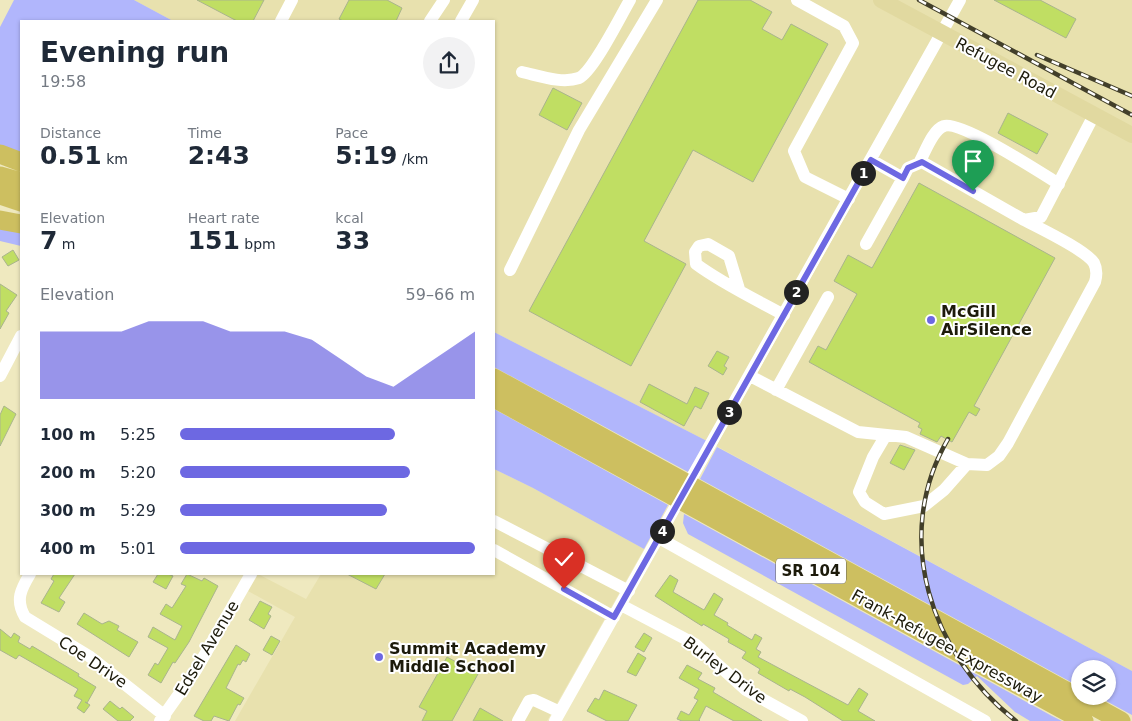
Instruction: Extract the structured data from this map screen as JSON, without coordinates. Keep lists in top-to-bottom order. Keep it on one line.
{"streets":{"highway":["SR 104","Frank-Refugee Expressway"],"main road":["Refugee Road"],"street":["Edsel Avenue","Coe Drive","Burley Drive"]},"crossings":[["Edsel Avenue","Coe Drive"]],"places":["McGill AirSilence","Summit Academy Middle School"],"page":{"heading":["Evening run","19:58"],"stats":[["Distance","0.51 km"],["Time","2:43"],["Pace","5:19 /km"],["Elevation","7 m"],["Heart rate","151 bpm"],["kcal","33"]],"pins":["1","2","3","4"],"chart":["Elevation","59–66 m"],"list":[{"name":"100 m","note":"5:25"},{"name":"200 m","note":"5:20"},{"name":"300 m","note":"5:29"},{"name":"400 m","note":"5:01"}]}}
